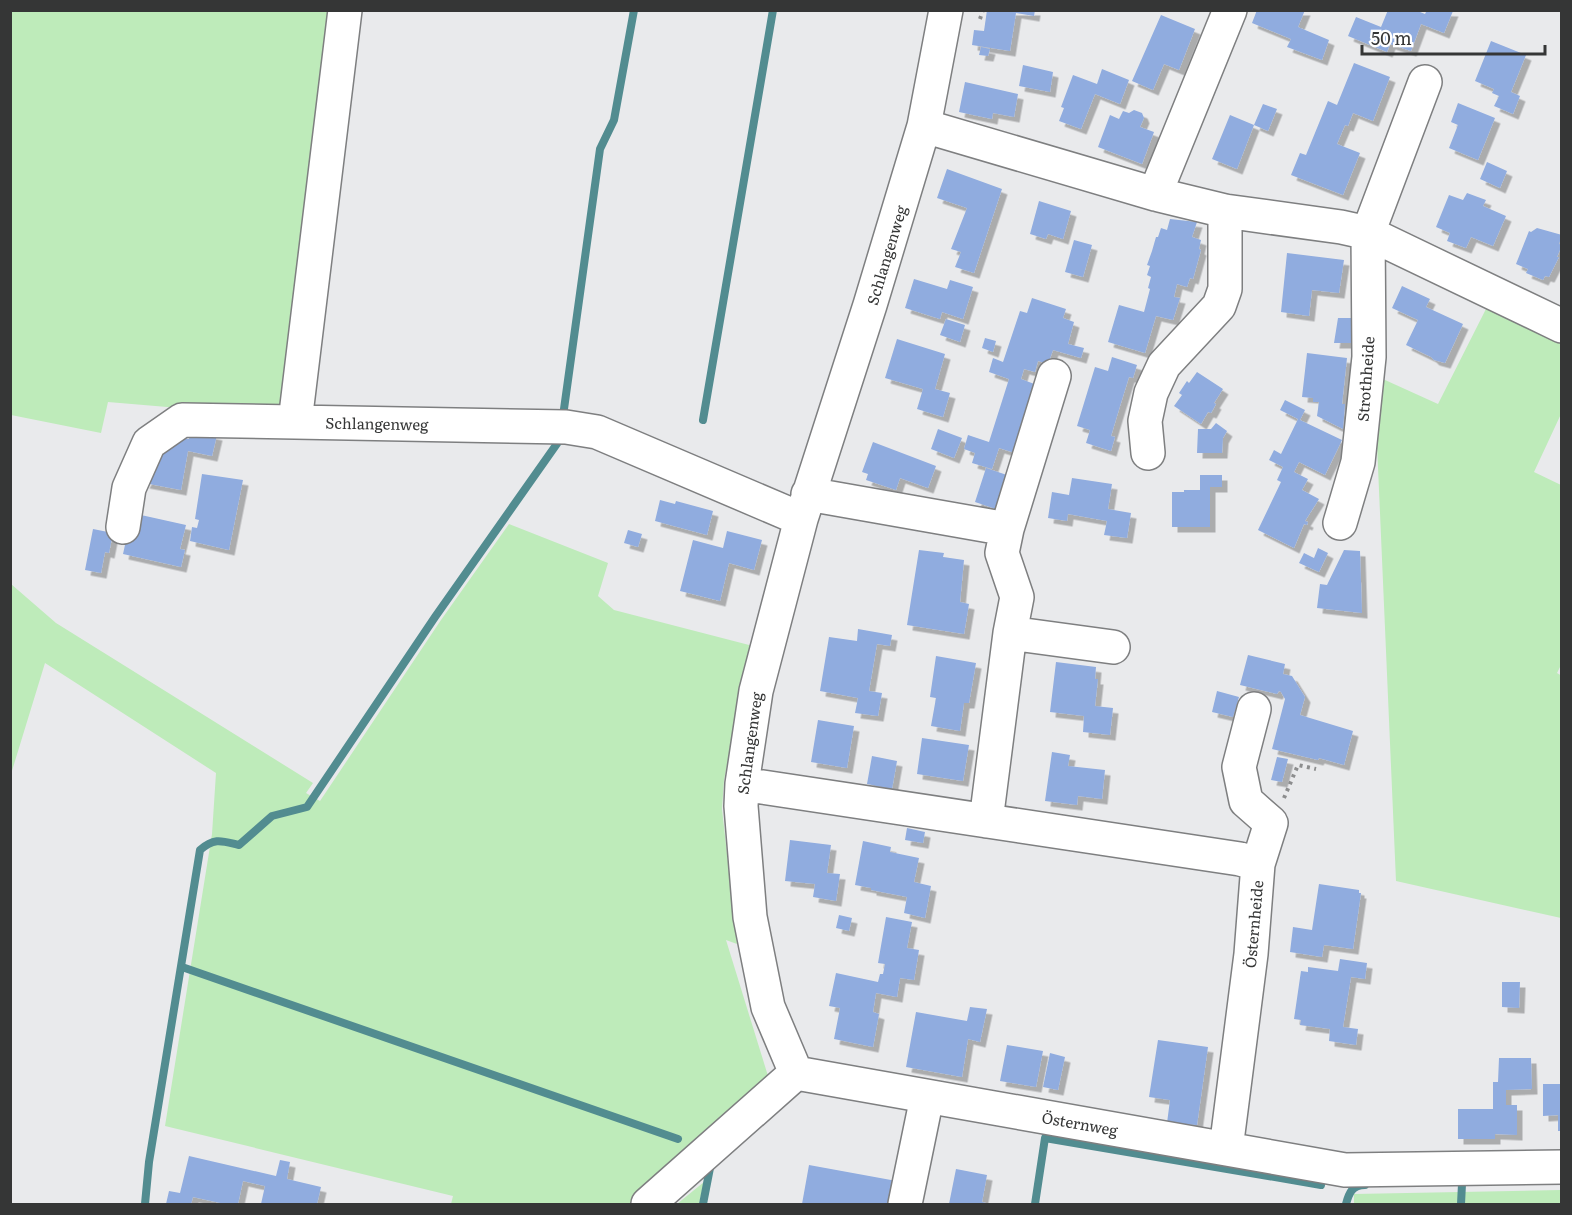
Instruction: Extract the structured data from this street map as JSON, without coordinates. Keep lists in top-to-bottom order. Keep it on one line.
{"streets":{"street":["Schlangenweg","Strothheide","Östernheide","Östernweg"]},"crossings":[["Schlangenweg","Östernheide"],["Schlangenweg","Östernweg"],["Östernheide","Östernweg"]],"scale_bar":"50 m"}
